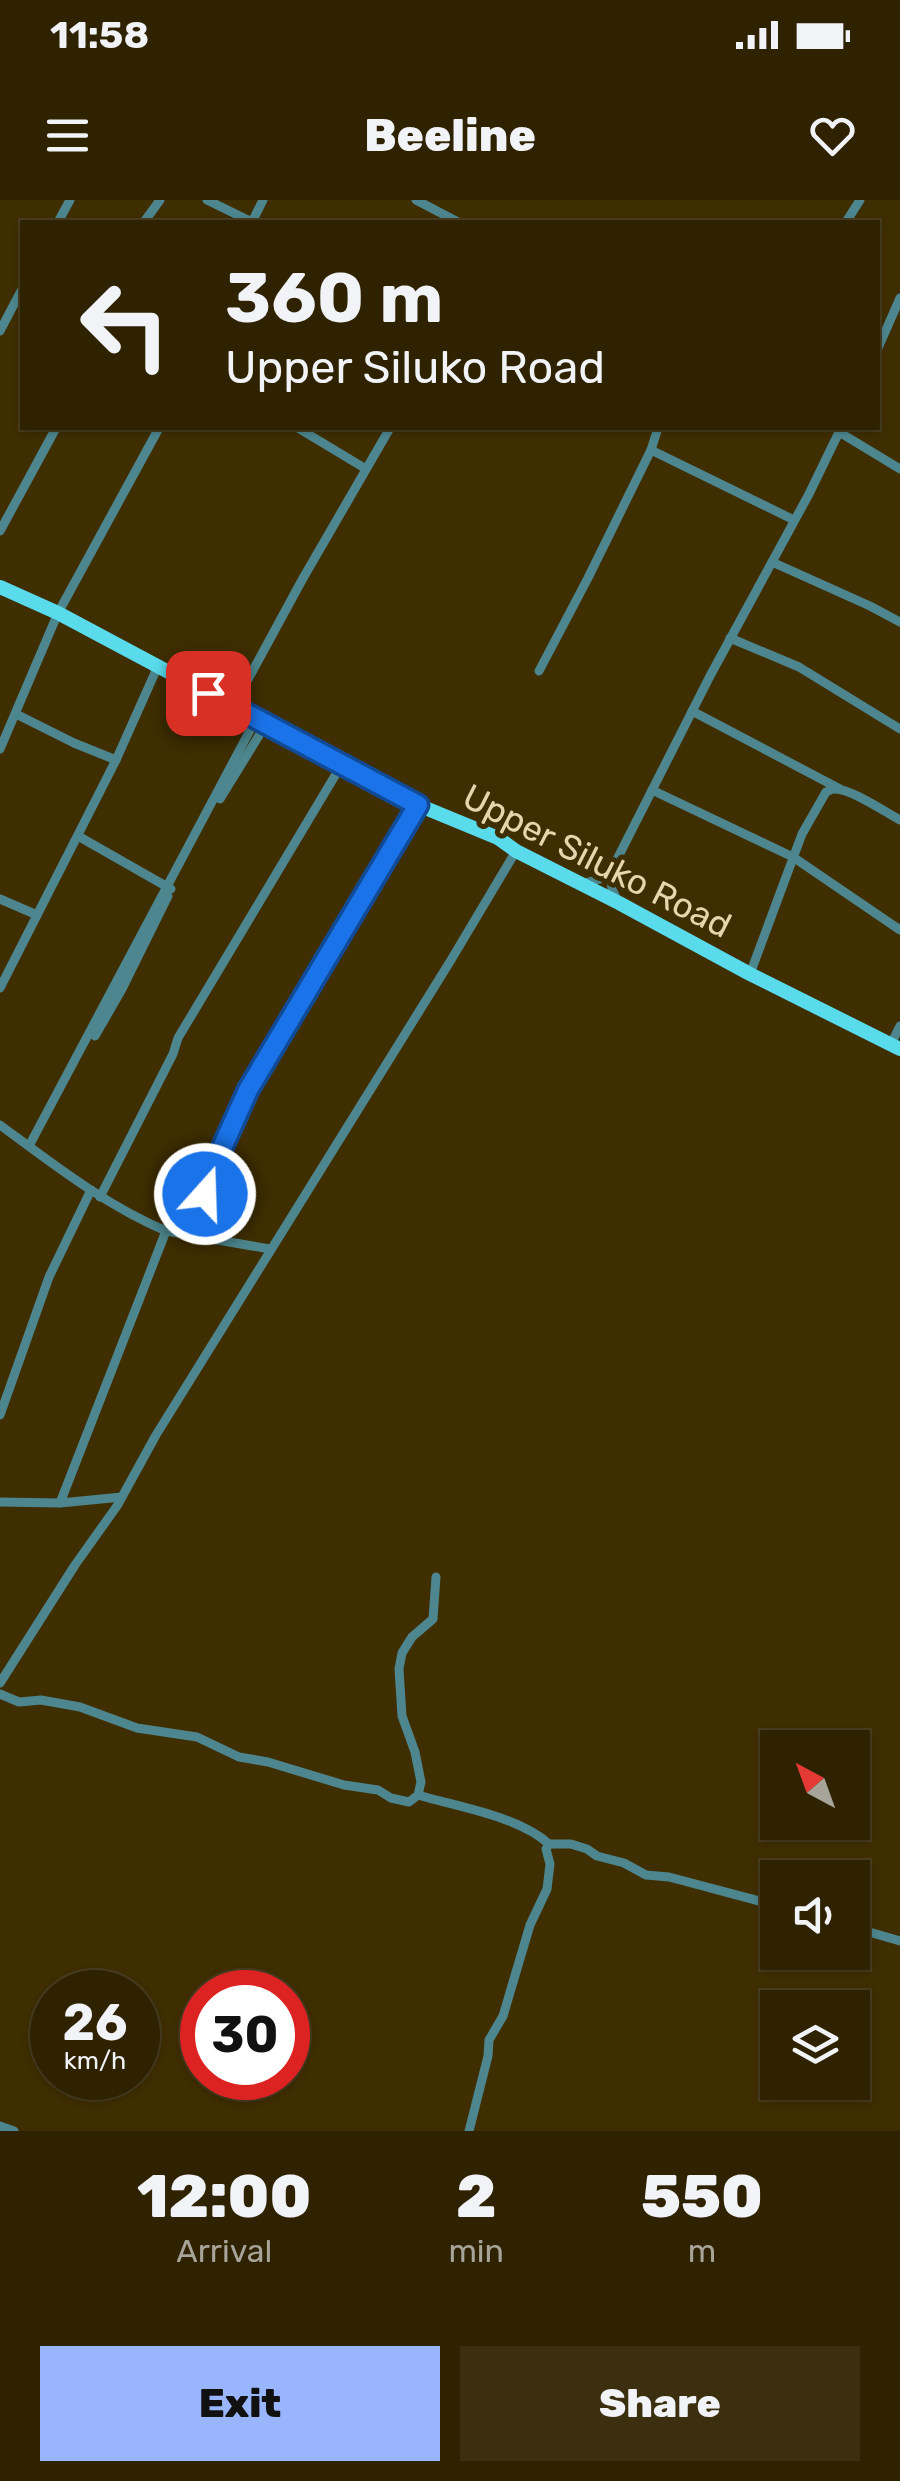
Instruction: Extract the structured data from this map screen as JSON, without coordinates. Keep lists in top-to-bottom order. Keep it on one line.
{"streets":{"main road":["Upper Siluko Road"]},"north":"top left","page":{"status":"11:58","header":"Beeline","turn":["360 m","Upper Siluko Road"],"speed":"26 km/h","limit":"30","eta":["12:00","Arrival","2","min","550","m"],"buttons":["Exit","Share"]}}
